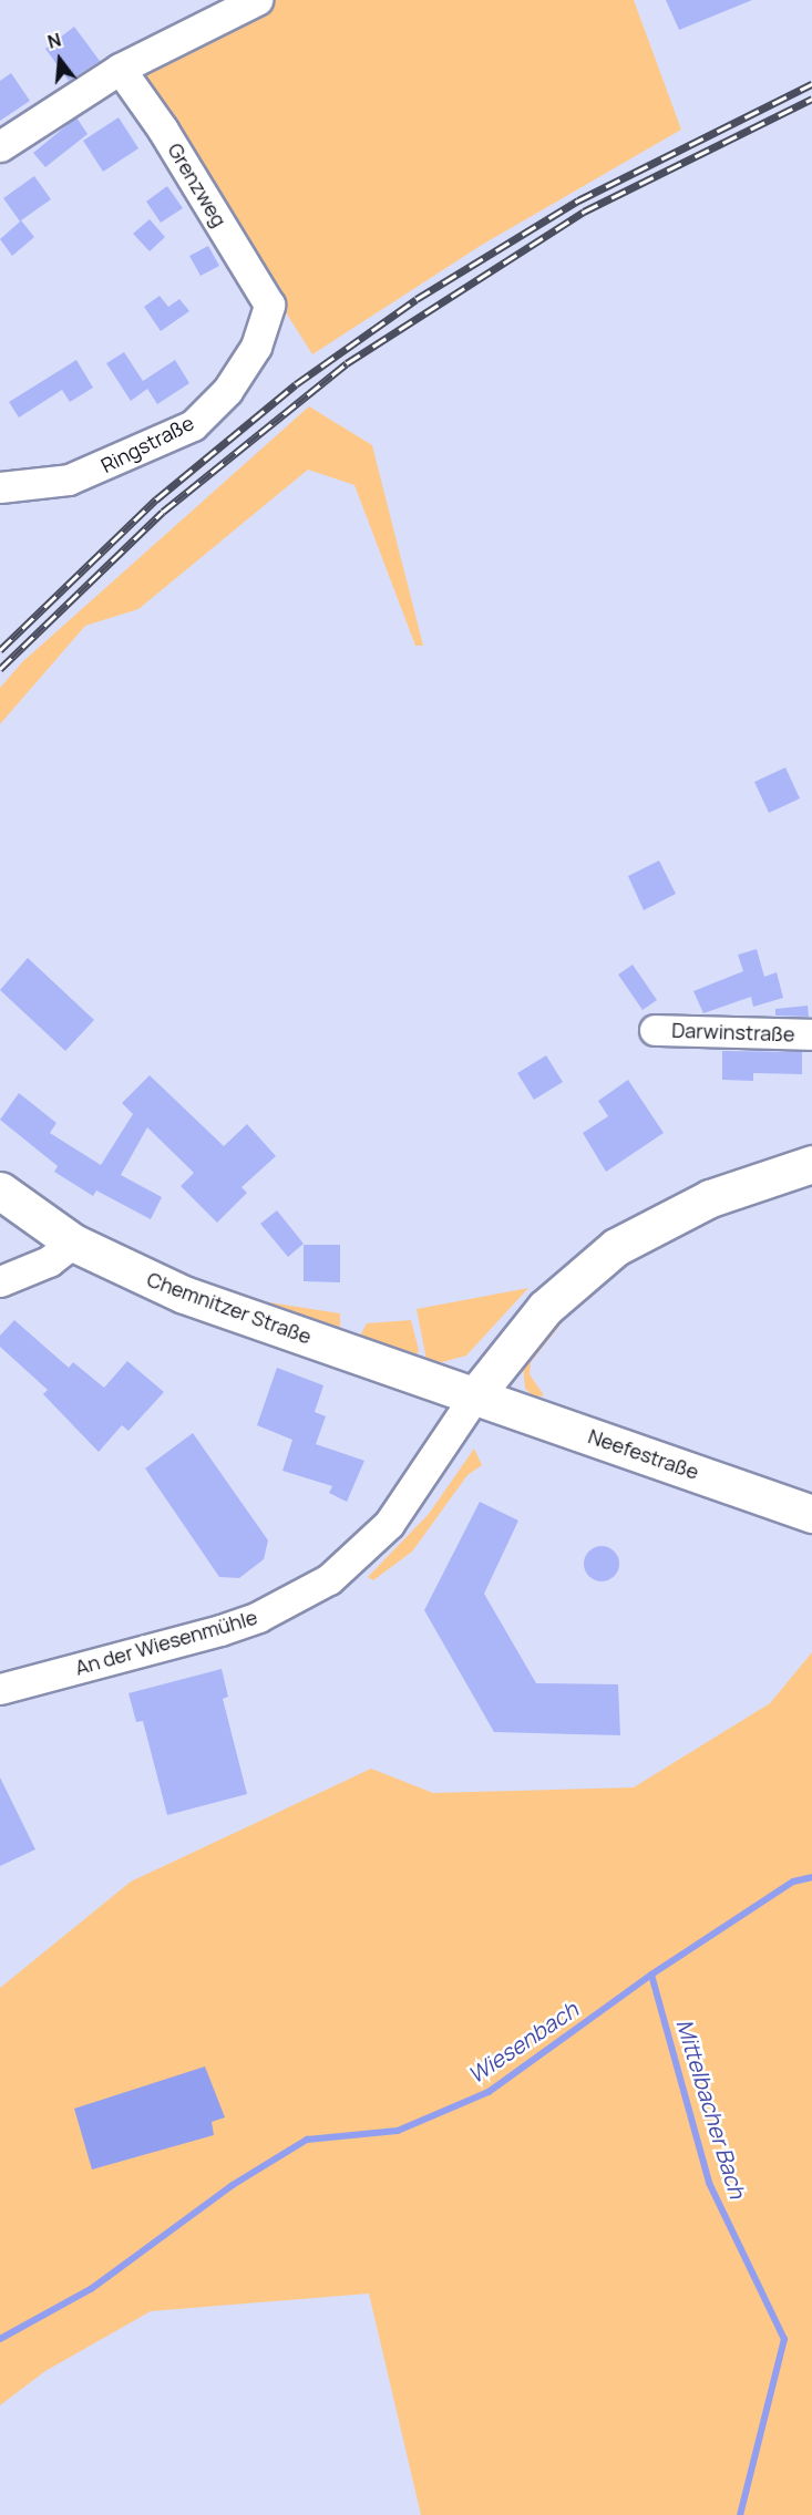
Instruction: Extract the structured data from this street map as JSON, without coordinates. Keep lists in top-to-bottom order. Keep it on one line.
{"streets":{"main road":["Chemnitzer Straße","Neefestraße"],"street":["Grenzweg","Ringstraße","Darwinstraße","An der Wiesenmühle"]},"crossings":[["Grenzweg","Ringstraße"],["Chemnitzer Straße","Neefestraße"],["Chemnitzer Straße","An der Wiesenmühle"],["Neefestraße","An der Wiesenmühle"]],"water":["Wiesenbach","Mittelbacher Bach"],"north":"top"}
